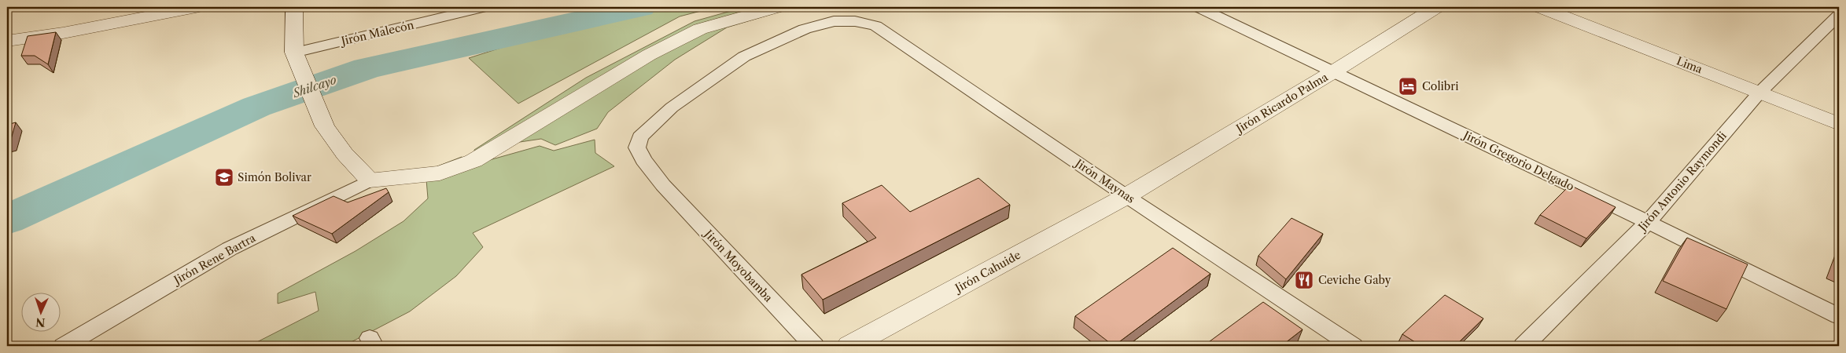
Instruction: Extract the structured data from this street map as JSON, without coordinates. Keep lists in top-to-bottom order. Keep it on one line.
{"streets":{"street":["Jirón Malecón","Lima","Jirón Ricardo Palma","Jirón Gregorio Delgado","Jirón Maynas","Jirón Antonio Raymondi","Jirón Rene Bartra","Jirón Moyobamba","Jirón Cahuide"]},"crossings":[["Lima","Jirón Antonio Raymondi"],["Jirón Ricardo Palma","Jirón Gregorio Delgado"],["Jirón Ricardo Palma","Jirón Maynas"],["Jirón Ricardo Palma","Jirón Cahuide"],["Jirón Gregorio Delgado","Jirón Antonio Raymondi"],["Jirón Maynas","Jirón Moyobamba"],["Jirón Maynas","Jirón Cahuide"]],"water":["Shilcayo"],"places":{"hotel":["Colibri"],"school or university":["Simón Bolivar"],"restaurant":["Ceviche Gaby"]},"north":"bottom"}
